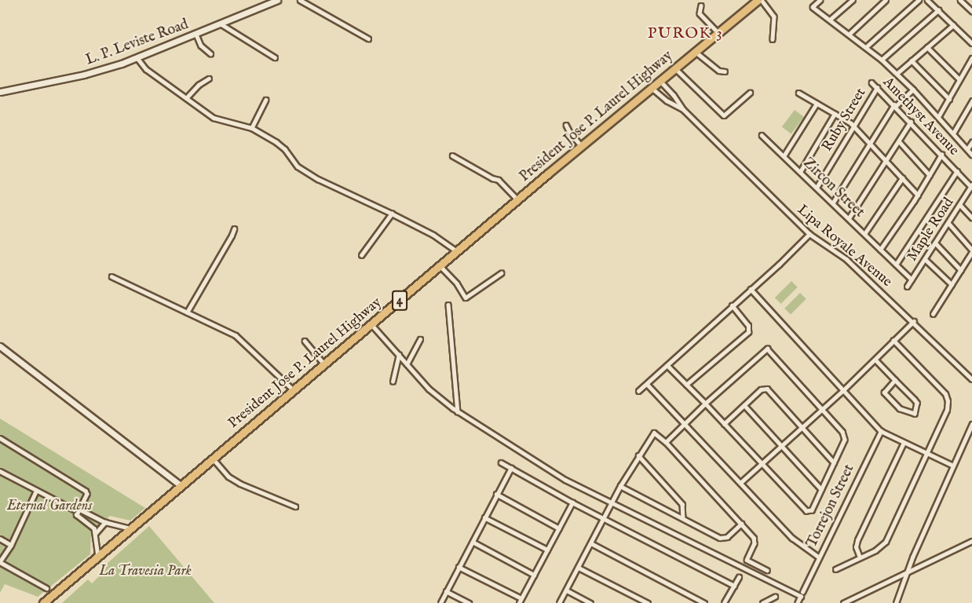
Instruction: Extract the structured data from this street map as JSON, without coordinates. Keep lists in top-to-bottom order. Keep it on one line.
{"streets":{"highway":["President Jose P. Laurel Highway","4"],"main road":["L. P. Leviste Road"],"street":["Amethyst Avenue","Ruby Street","Zircon Street","Maple Road","Lipa Royale Avenue","Torrejon Street"]},"crossings":[["President Jose P. Laurel Highway","Lipa Royale Avenue"],["Amethyst Avenue","Ruby Street"],["Amethyst Avenue","Maple Road"],["Ruby Street","Zircon Street"],["Zircon Street","Maple Road"]],"districts":["PUROK 3"],"parks":["Eternal Gardens","La Travesia Park"]}
